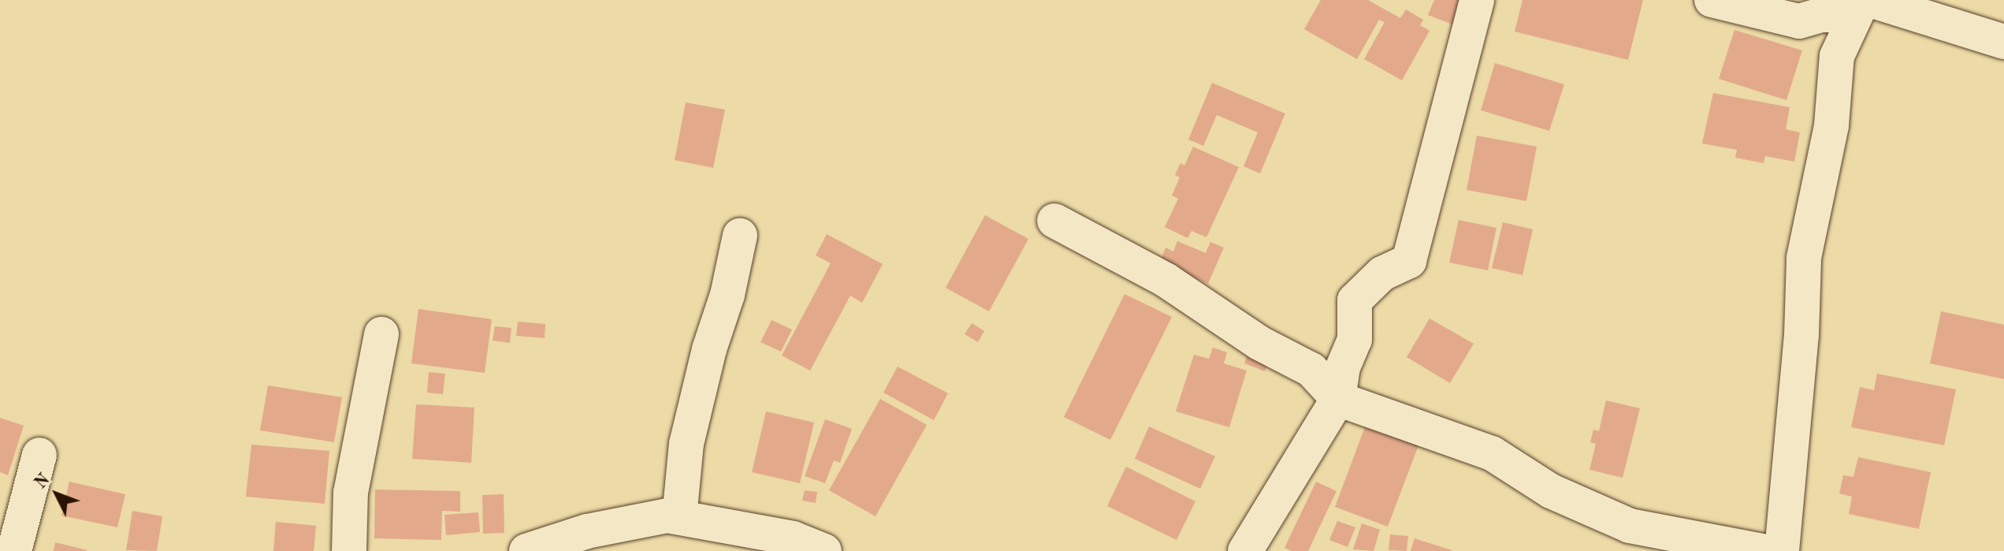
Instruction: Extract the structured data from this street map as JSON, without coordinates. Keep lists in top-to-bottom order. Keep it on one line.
{"north":"top left"}
